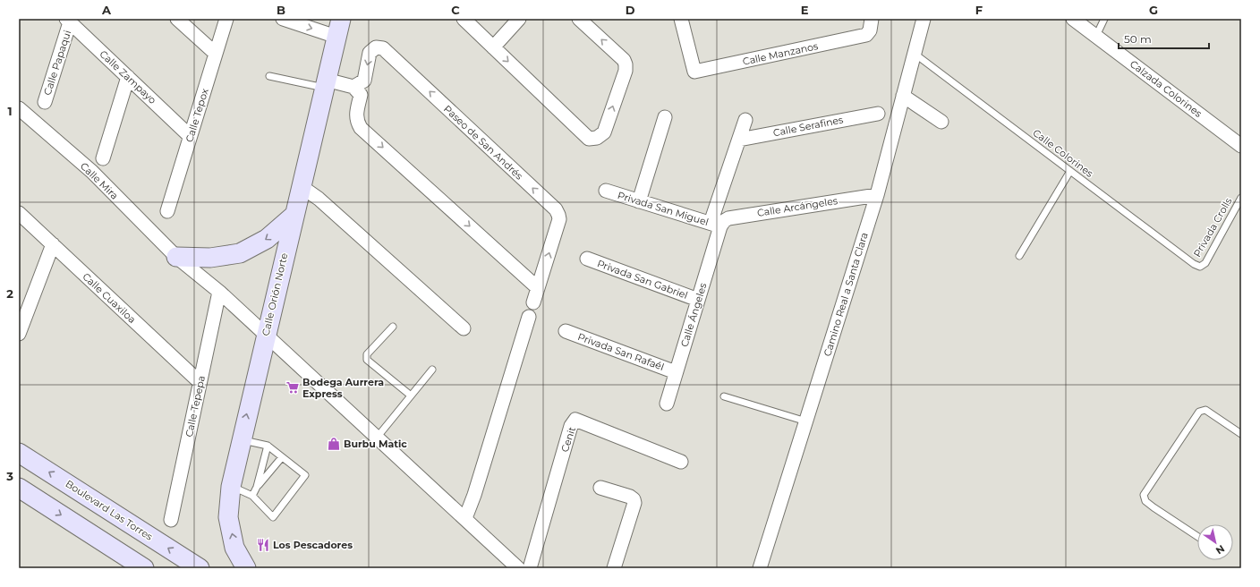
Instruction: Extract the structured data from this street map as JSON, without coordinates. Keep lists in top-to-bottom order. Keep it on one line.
{"streets":{"street":["Calle Manzanos","Calle Papaqui","Calle Zampayo","Calzada Colorines","Calle Tepox","Calle Serafines","Paseo de San Andrés","Calle Mira","Calle Arcángeles","Privada San Miguel","Privada San Gabriel","Calle Orión Norte","Camino Real a Santa Clara","Calle Cuaxiloa","Calle Ángeles","Privada San Rafaél","Calle Tepepa","Cenit","Boulevard Las Torres"],"lane":["Calle Colorines","Privada Crolls"]},"crossings":[["Calle Papaqui","Calle Zampayo"],["Calle Zampayo","Calle Tepox"],["Calle Serafines","Calle Ángeles"],["Calle Colorines","Privada Crolls"],["Calle Colorines","Camino Real a Santa Clara"],["Calle Mira","Calle Orión Norte"],["Calle Mira","Calle Tepepa"],["Calle Arcángeles","Privada San Miguel"],["Calle Arcángeles","Camino Real a Santa Clara"],["Calle Arcángeles","Calle Ángeles"],["Privada San Miguel","Calle Ángeles"],["Privada San Gabriel","Calle Ángeles"],["Calle Cuaxiloa","Calle Tepepa"],["Calle Ángeles","Privada San Rafaél"]],"places":{"supermarket":["Bodega Aurrera Express"],"shop":["Burbu Matic"],"restaurant":["Los Pescadores"]},"scale_bar":"50 m","north":"bottom right","grid":{"columns":["A","B","C","D","E","F","G"],"rows":["1","2","3"]}}
